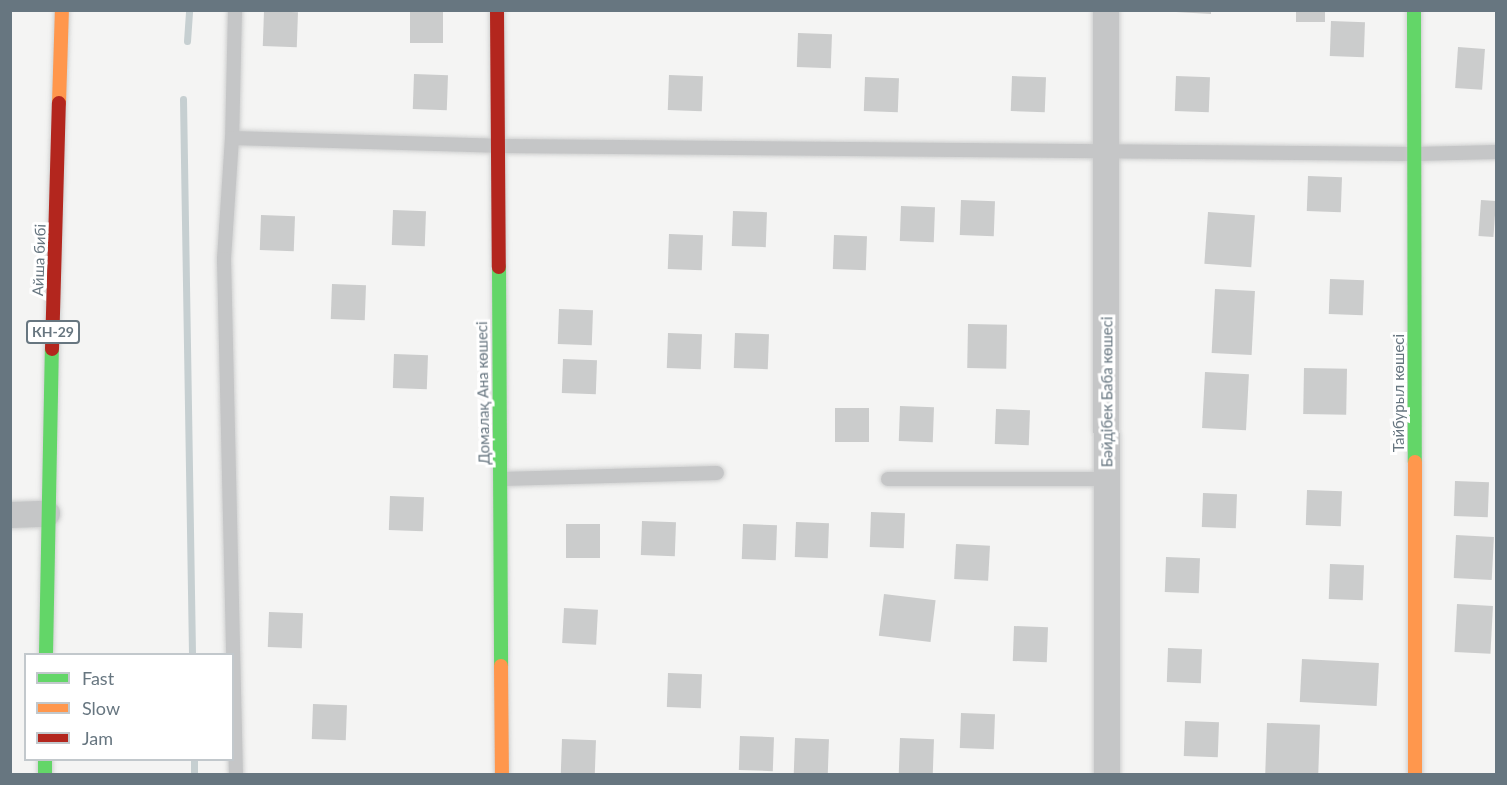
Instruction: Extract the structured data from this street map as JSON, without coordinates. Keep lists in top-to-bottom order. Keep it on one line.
{"streets":{"street":["Айша бибі","КН-29","Бәйдібек Баба көшесі","Домалақ Ана көшесі","Тайбурыл көшесі"]},"legend":["Fast","Slow","Jam"]}
